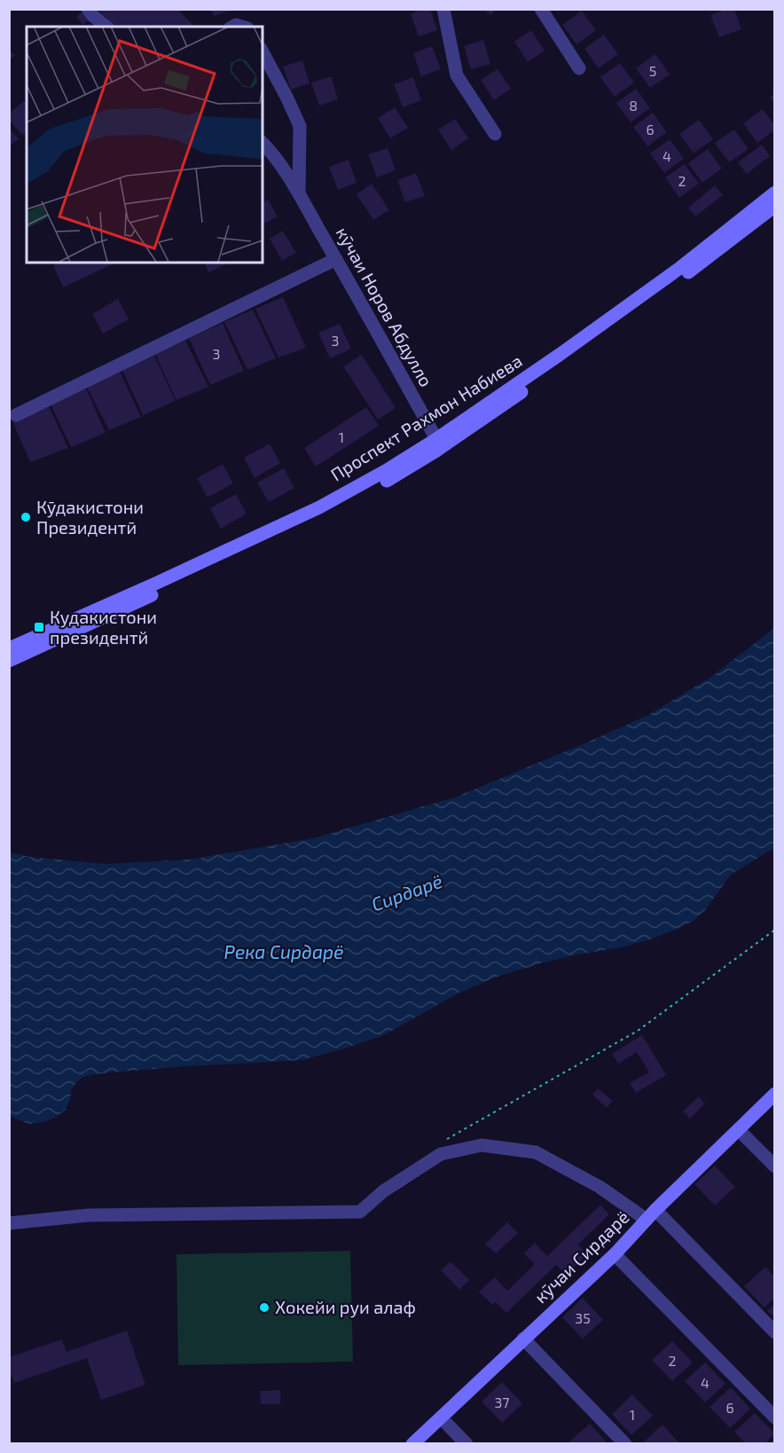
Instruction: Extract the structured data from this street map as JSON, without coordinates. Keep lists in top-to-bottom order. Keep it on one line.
{"streets":{"main road":["Проспект Рахмон Набиева","кӯчаи Сирдарё"],"street":["кӯчаи Норов Абдулло"]},"crossings":[["кӯчаи Норов Абдулло","Проспект Рахмон Набиева"]],"water":["Сирдарё","Река Сирдарё"],"places":{"other":["Кӯдакистони Президентӣ","Хокейи руи алаф"],"transit":["Кудакистони президентй"]},"house_numbers":["5","8","6","4","2","3","3","1","35","2","4","37","6","1"]}
